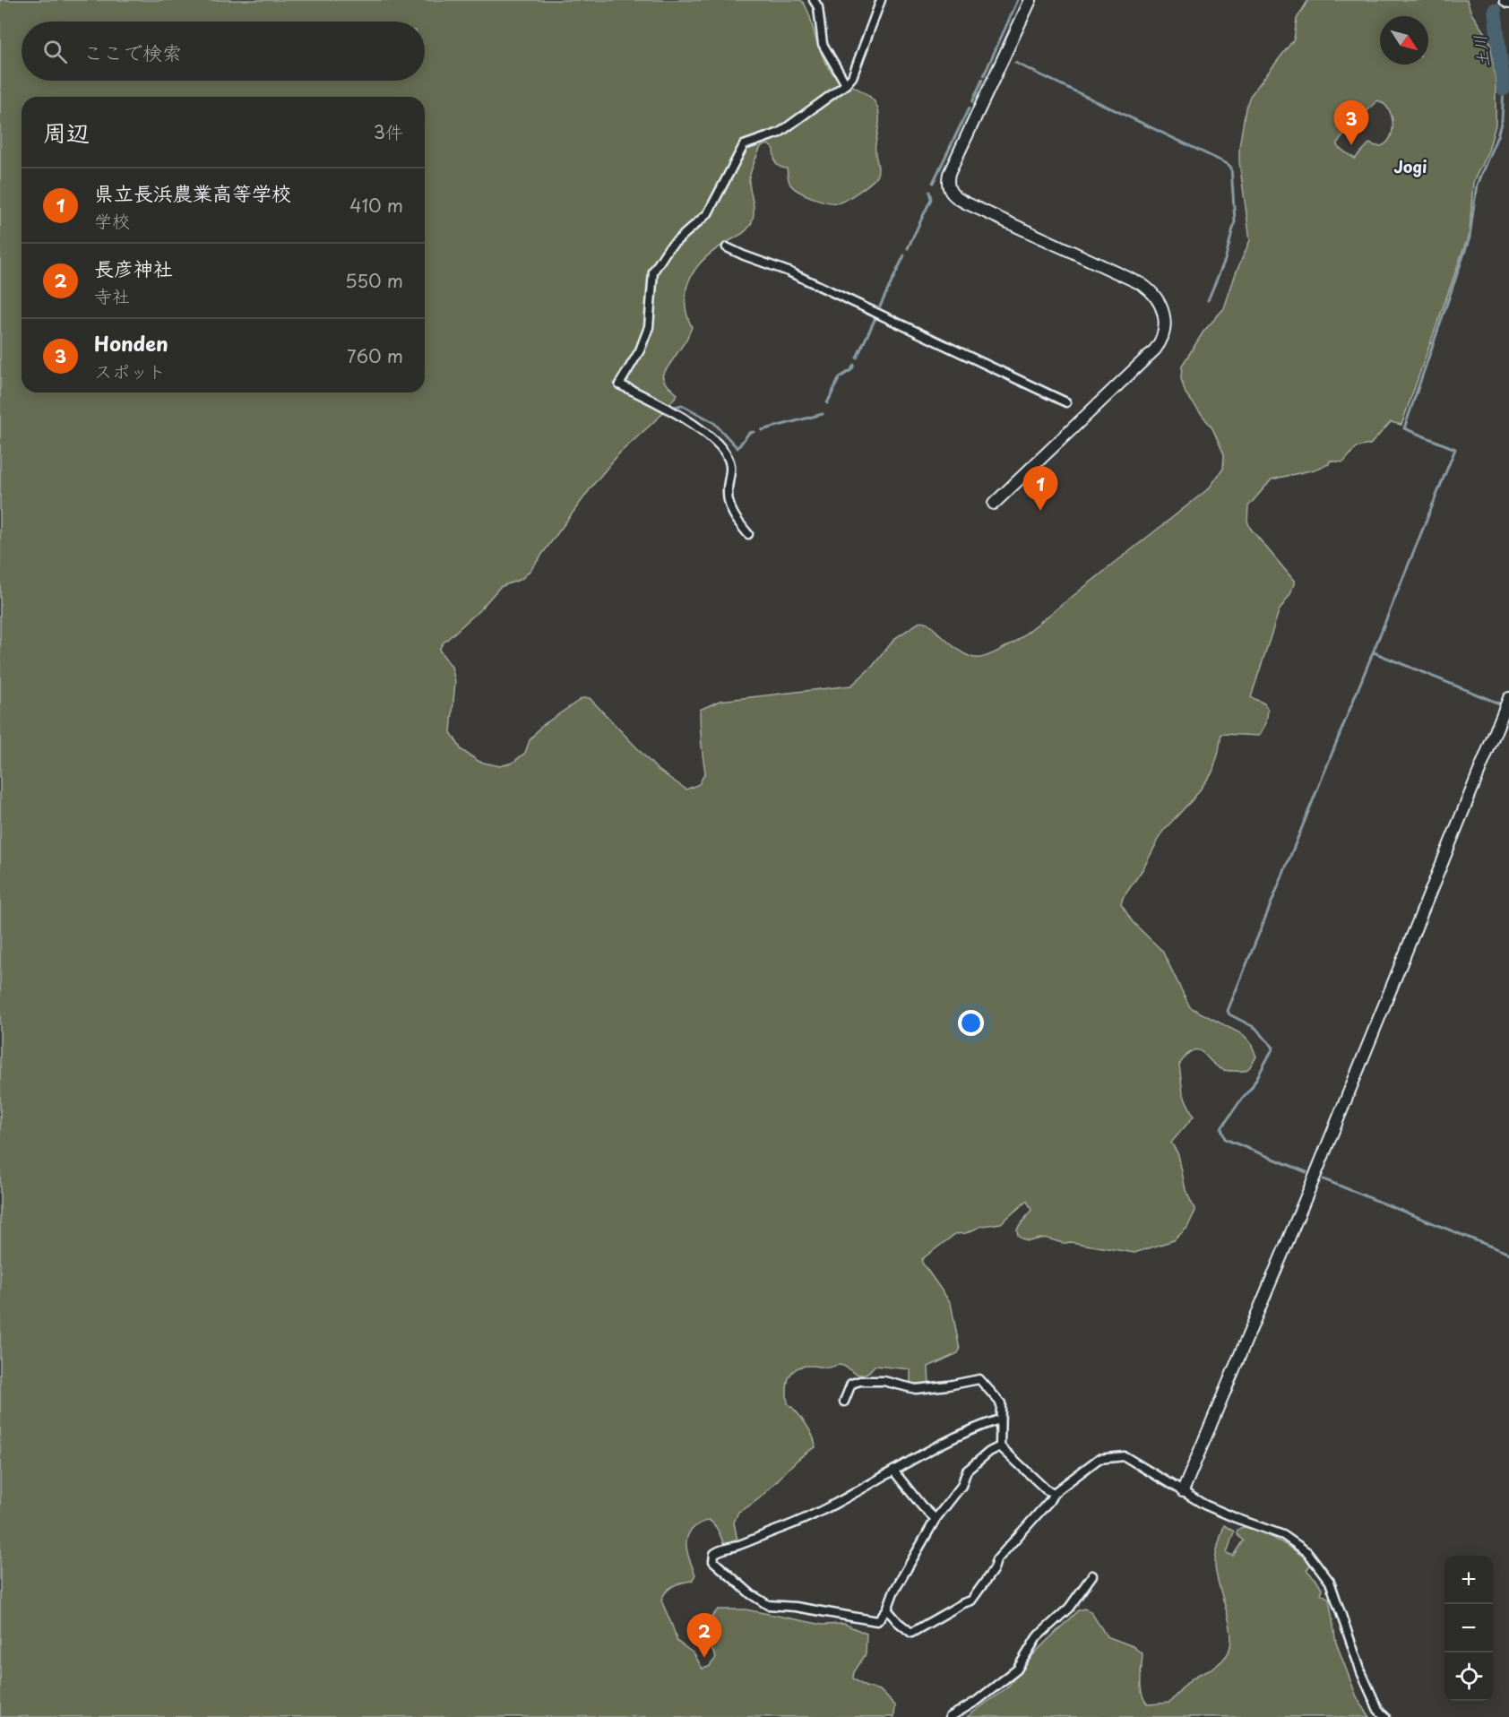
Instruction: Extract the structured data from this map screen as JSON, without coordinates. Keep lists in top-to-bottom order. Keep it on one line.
{"districts":["Jogi"],"water":["土川"],"north":"bottom right","page":{"search":"ここで検索","heading":["周辺","3件"],"pins":["3","1","2"],"list":[{"mark":"1","name":"県立長浜農業高等学校","note":"学校","value":"410 m"},{"mark":"2","name":"長彦神社","note":"寺社","value":"550 m"},{"mark":"3","name":"Honden","note":"スポット","value":"760 m"}],"map_buttons":["+","−"]}}
